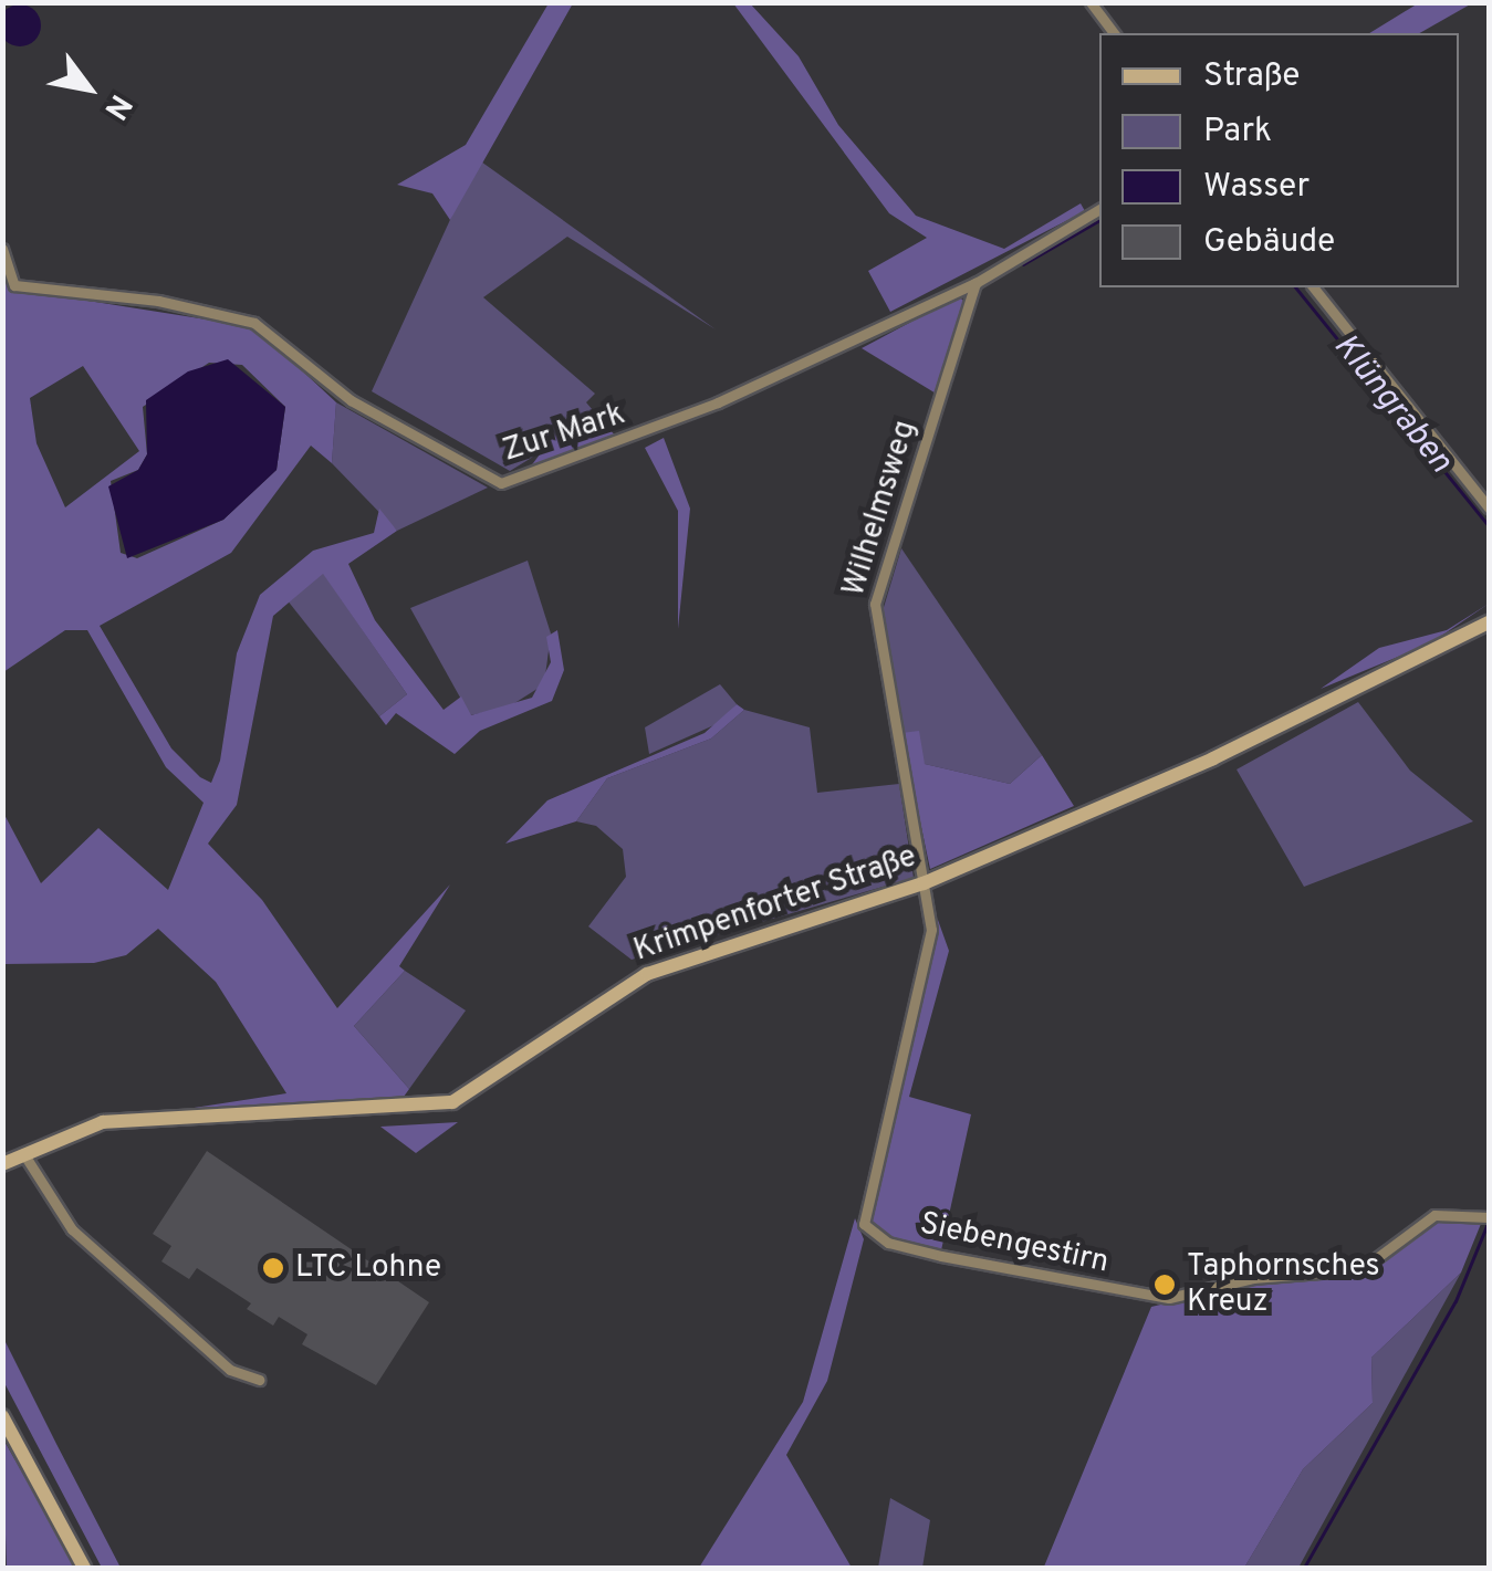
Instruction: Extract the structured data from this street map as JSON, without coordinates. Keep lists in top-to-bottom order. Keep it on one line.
{"streets":{"street":["Zur Mark","Wilhelmsweg","Krimpenforter Straße","Siebengestirn"]},"crossings":[["Zur Mark","Wilhelmsweg"],["Wilhelmsweg","Krimpenforter Straße"],["Wilhelmsweg","Siebengestirn"],["Krimpenforter Straße","Siebengestirn"]],"water":["Klüngraben"],"places":["LTC Lohne","Taphornsches Kreuz"],"legend":["Straße","Park","Wasser","Gebäude"],"north":"bottom right"}
